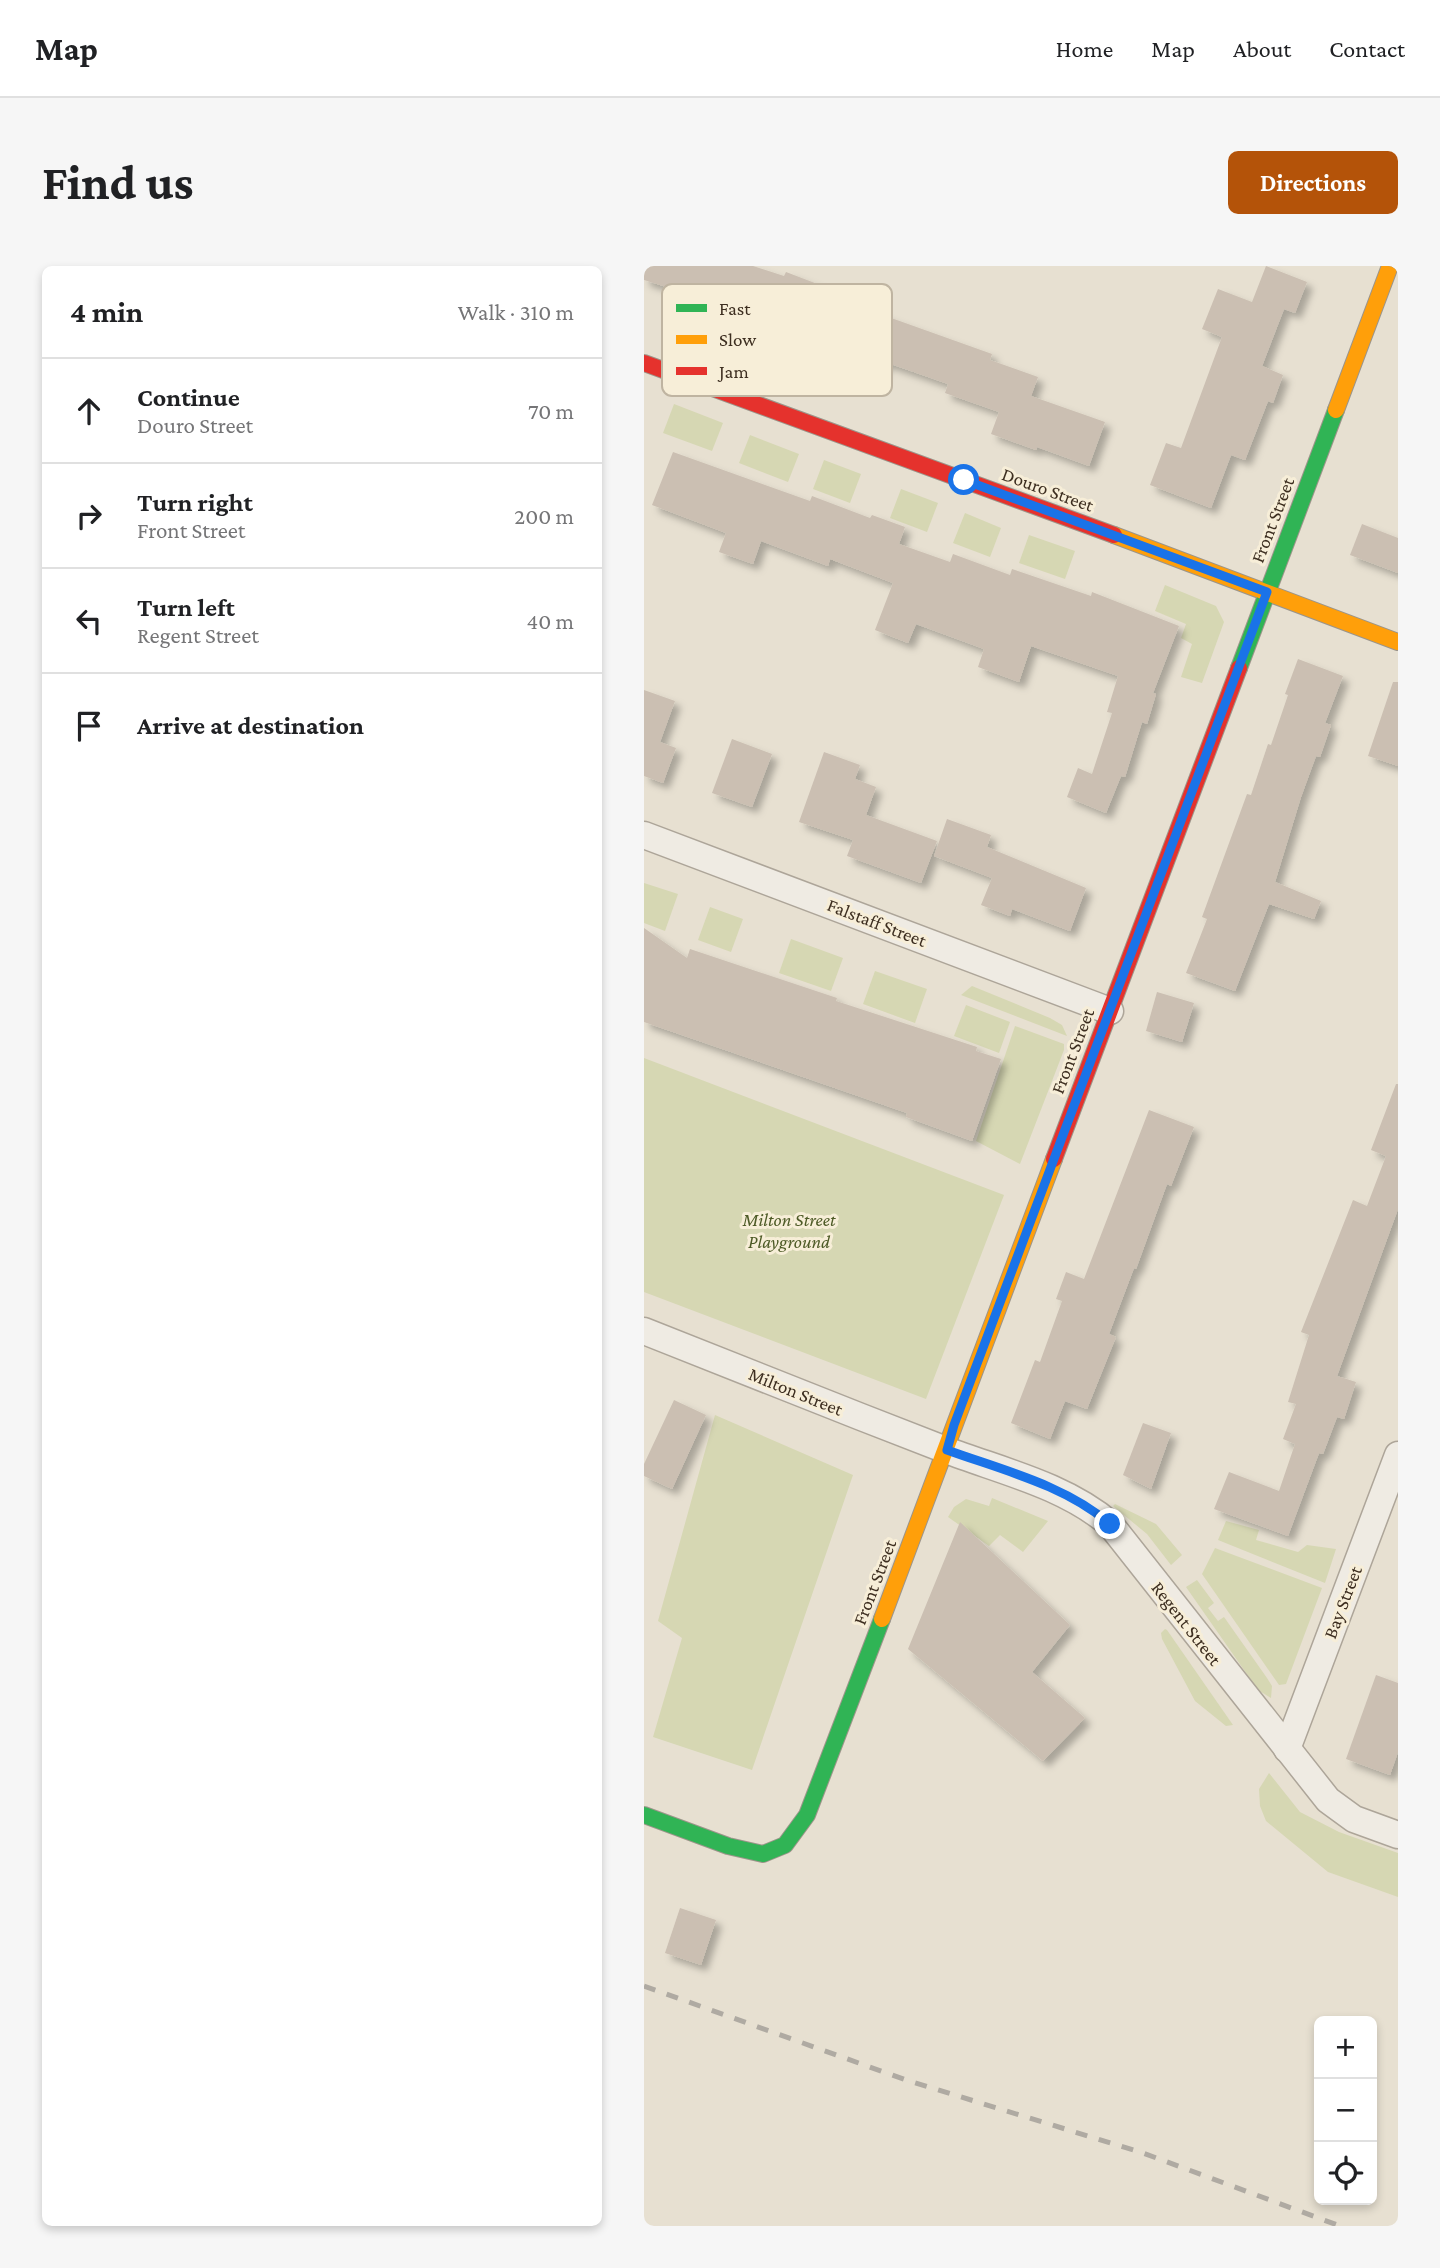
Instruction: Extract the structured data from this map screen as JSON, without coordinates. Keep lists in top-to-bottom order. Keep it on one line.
{"streets":{"street":["Douro Street","Front Street","Falstaff Street","Milton Street","Bay Street","Regent Street"]},"crossings":[["Douro Street","Front Street"],["Front Street","Falstaff Street"],["Front Street","Milton Street"],["Front Street","Regent Street"],["Milton Street","Regent Street"],["Bay Street","Regent Street"]],"parks":["Milton Street Playground"],"legend":["Fast","Slow","Jam"],"page":{"header":"Map","nav":["Home","Map","About","Contact"],"buttons":"Directions","title":"Find us","heading":["4 min","Walk · 310 m"],"list":[["Continue","Douro Street","70 m"],["Turn right","Front Street","200 m"],["Turn left","Regent Street","40 m"],"Arrive at destination"],"map_buttons":["+","−"]}}
